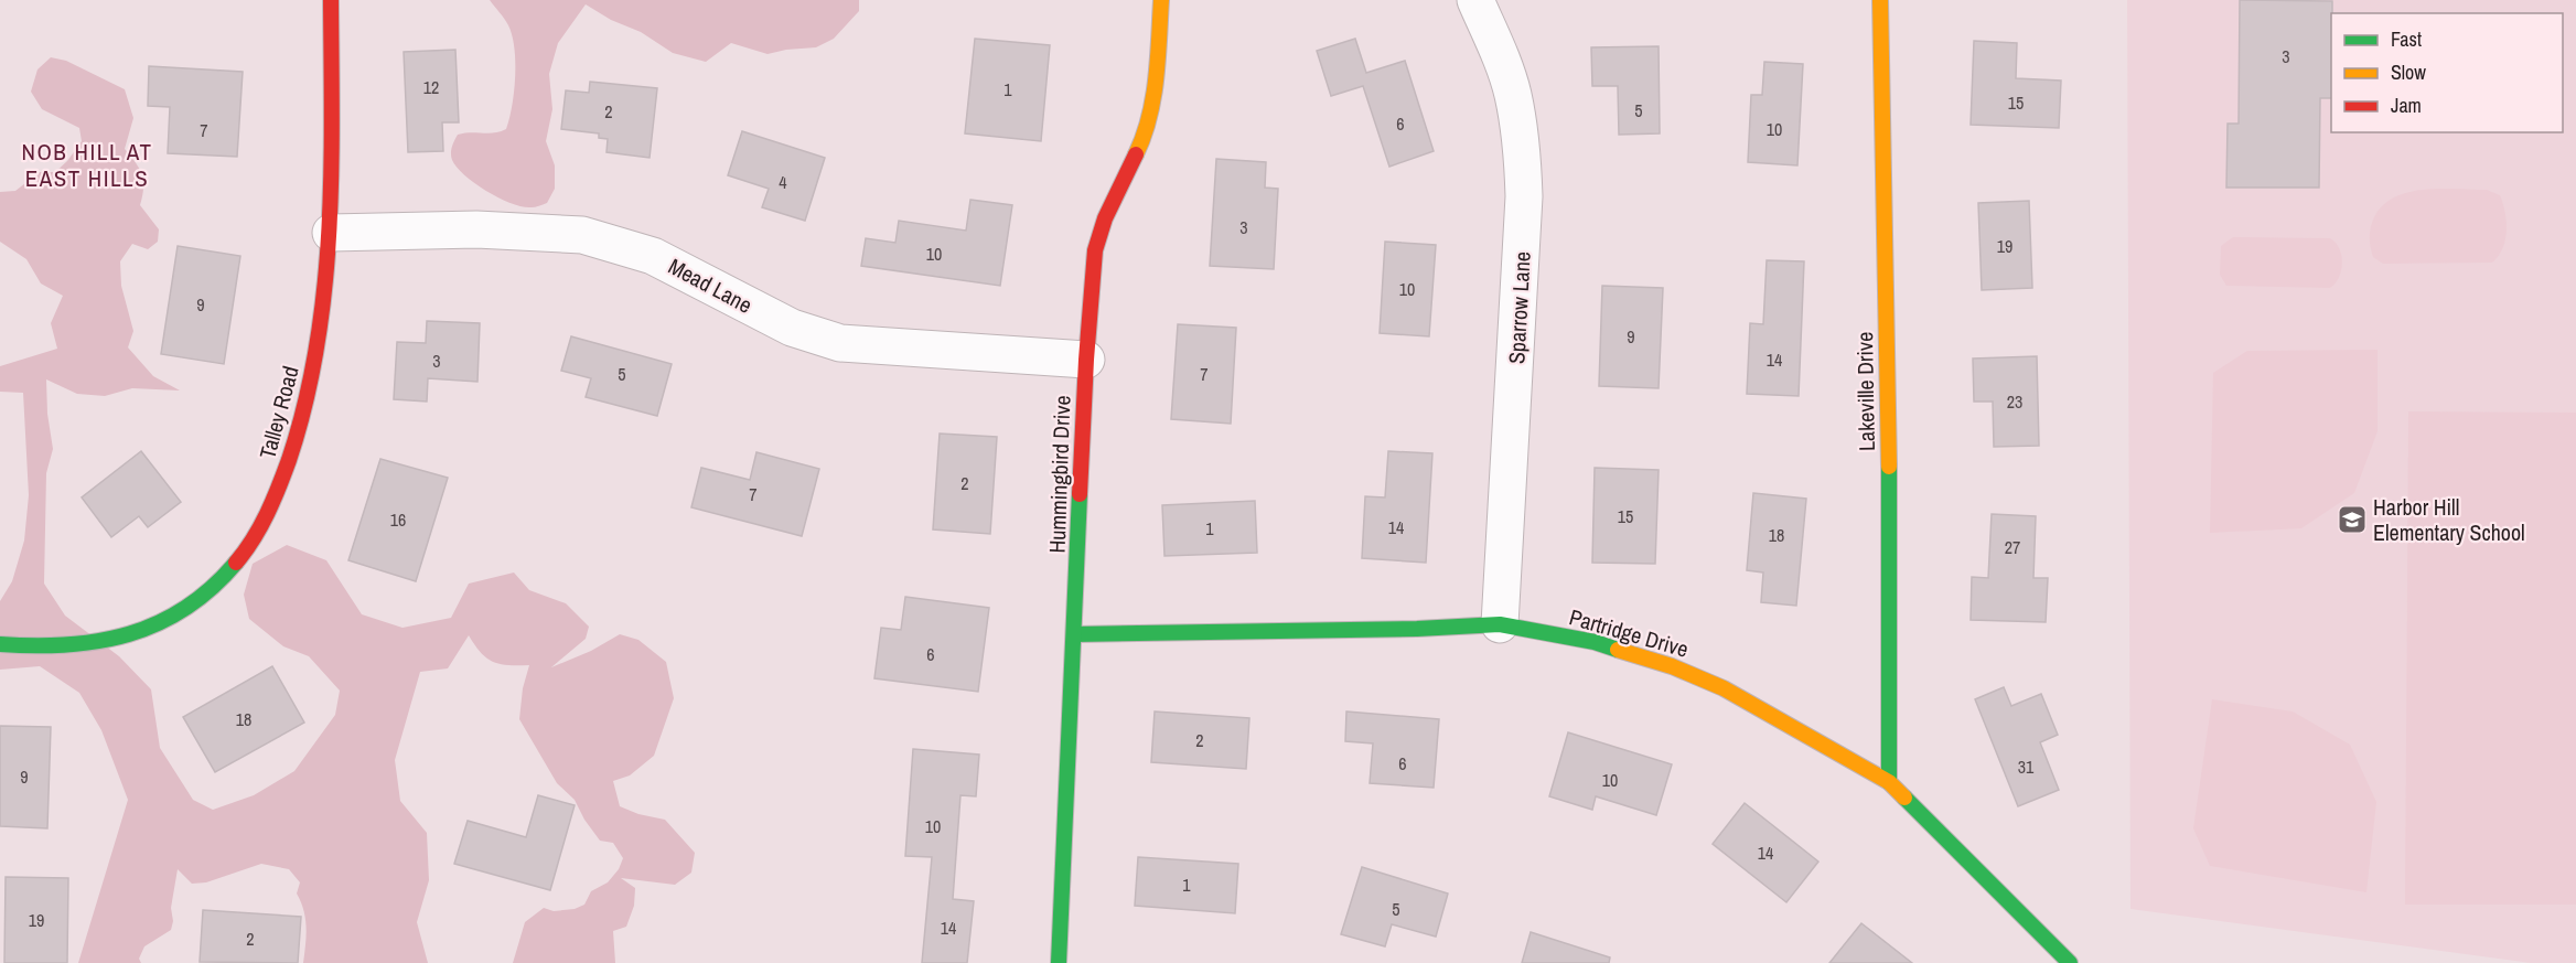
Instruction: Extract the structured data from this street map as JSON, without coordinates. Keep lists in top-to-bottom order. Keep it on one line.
{"streets":{"street":["Mead Lane","Sparrow Lane","Lakeville Drive","Talley Road","Hummingbird Drive","Partridge Drive"]},"crossings":[["Mead Lane","Talley Road"],["Mead Lane","Hummingbird Drive"],["Sparrow Lane","Partridge Drive"],["Lakeville Drive","Partridge Drive"],["Hummingbird Drive","Partridge Drive"]],"districts":["NOB HILL AT EAST HILLS"],"places":{"school or university":["Harbor Hill Elementary School"]},"house_numbers":["3","12","1","15","5","2","6","10","7","4","3","19","10","10","9","9","14","3","5","7","23","2","7","15","16","14","1","18","27","6","18","2","6","31","9","10","10","14","1","5","19","14","2"],"legend":["Fast","Slow","Jam"]}
